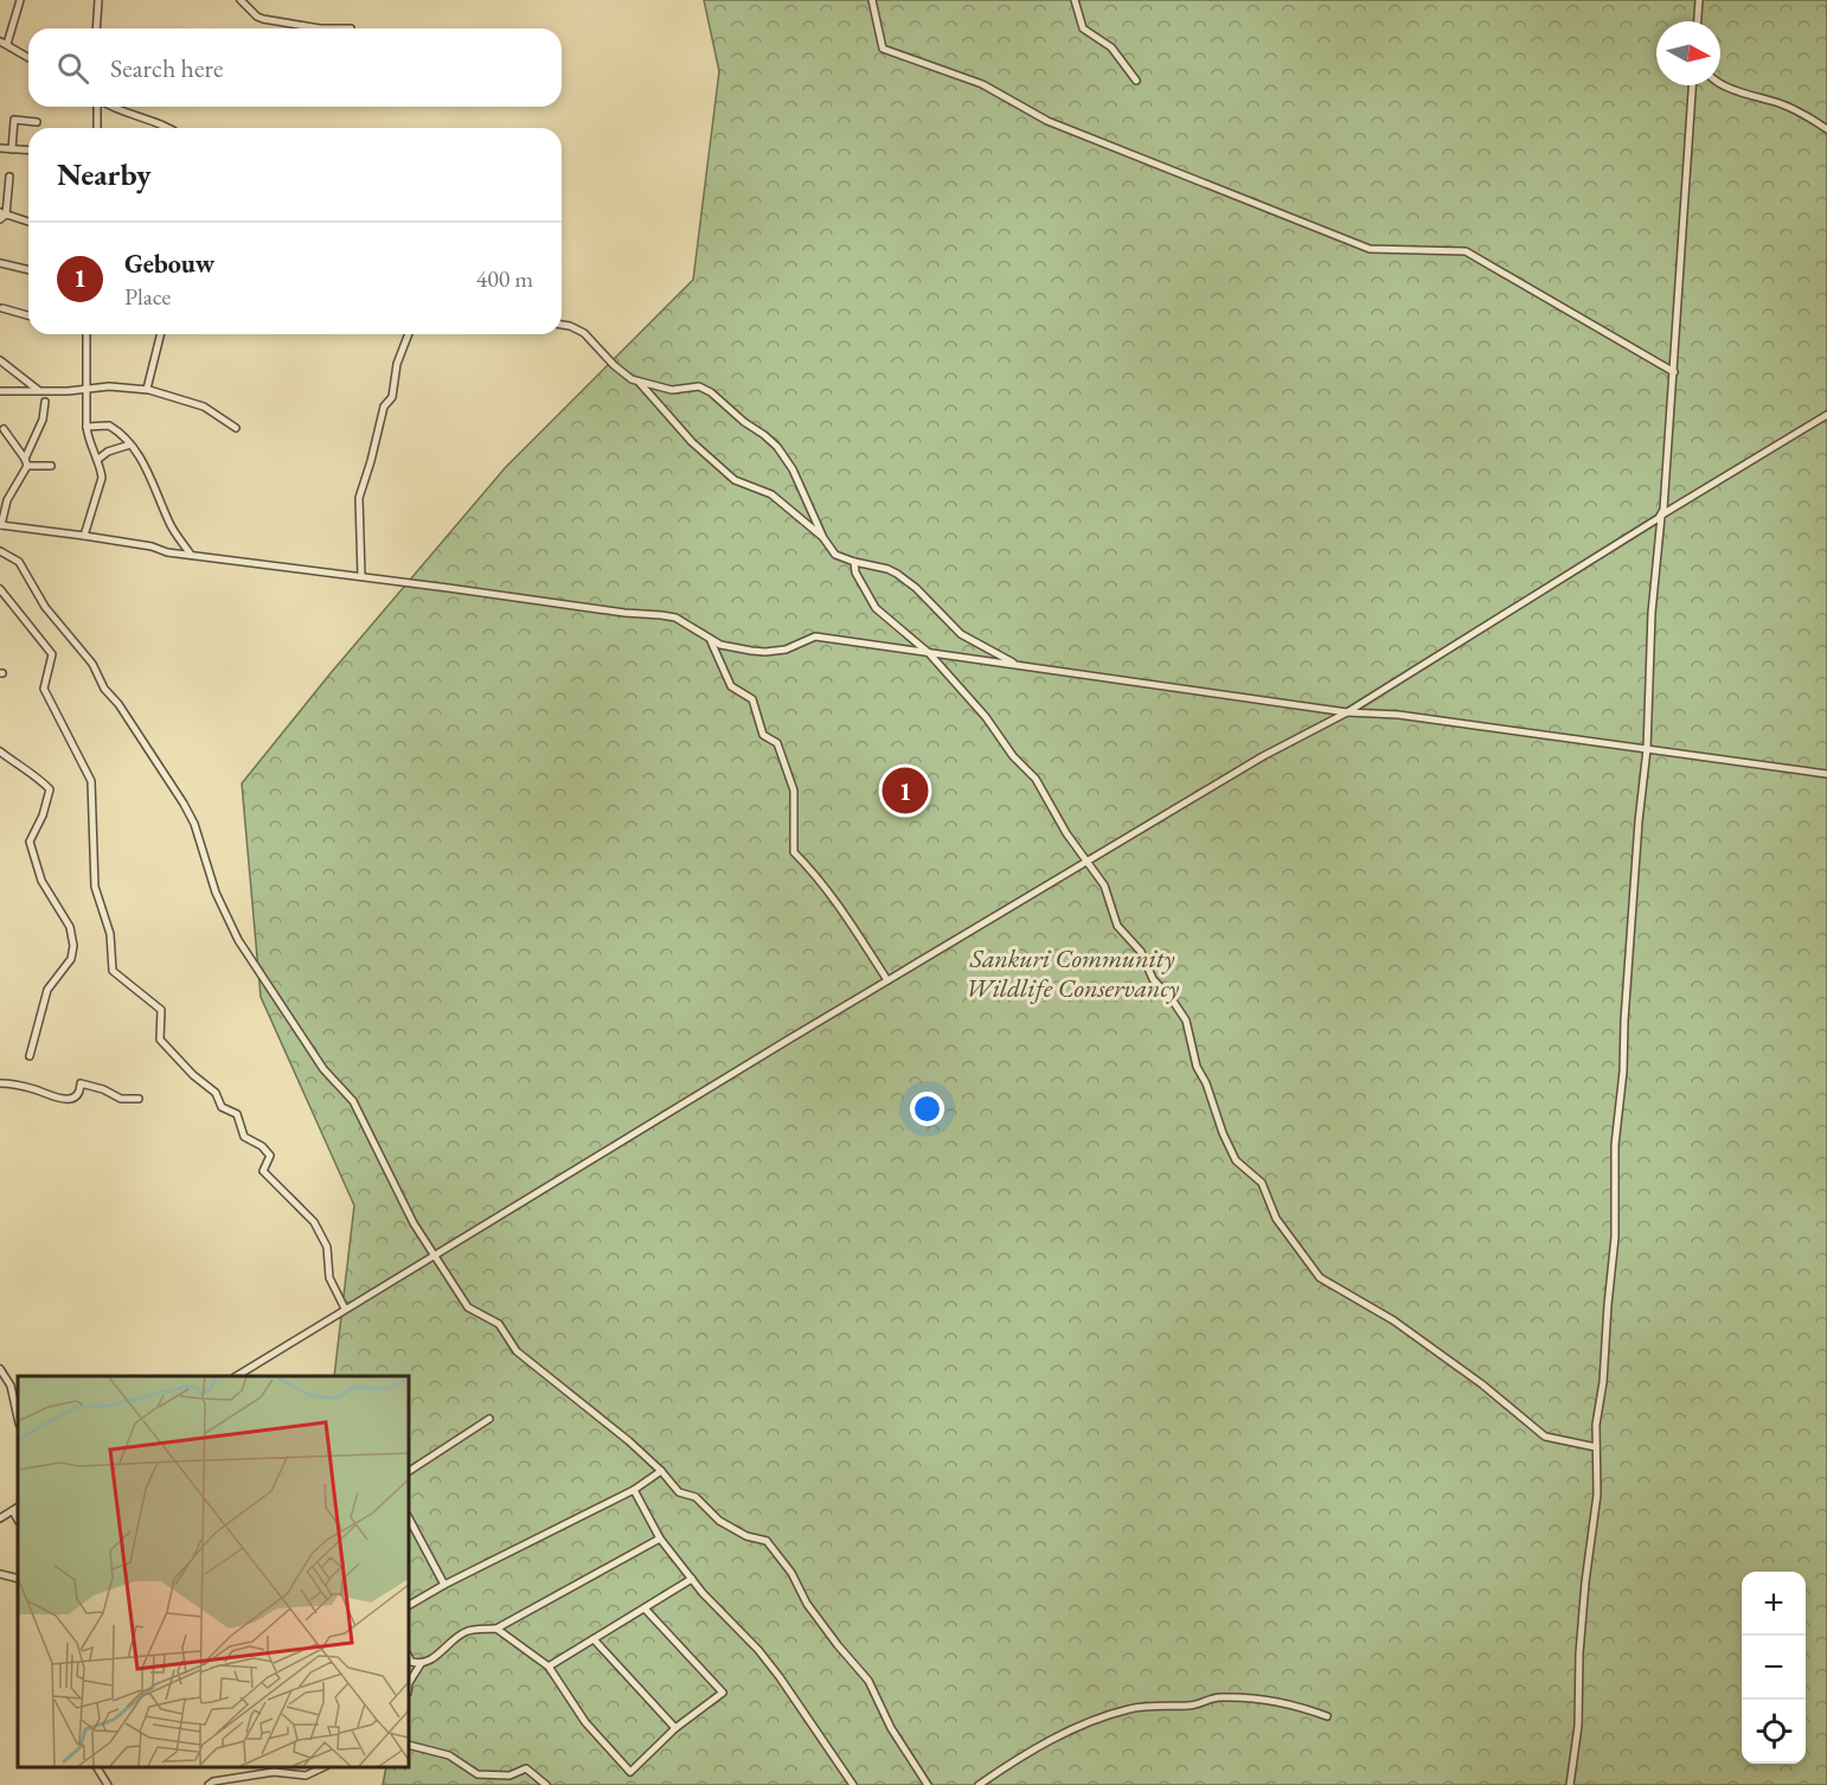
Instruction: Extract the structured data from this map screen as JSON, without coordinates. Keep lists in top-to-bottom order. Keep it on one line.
{"parks":["Sankuri Community Wildlife Conservancy"],"north":"right","page":{"search":"Search here","heading":"Nearby","list":[{"mark":"1","name":"Gebouw","note":"Place","value":"400 m"}],"pins":"1","map_buttons":["+","−"]}}
